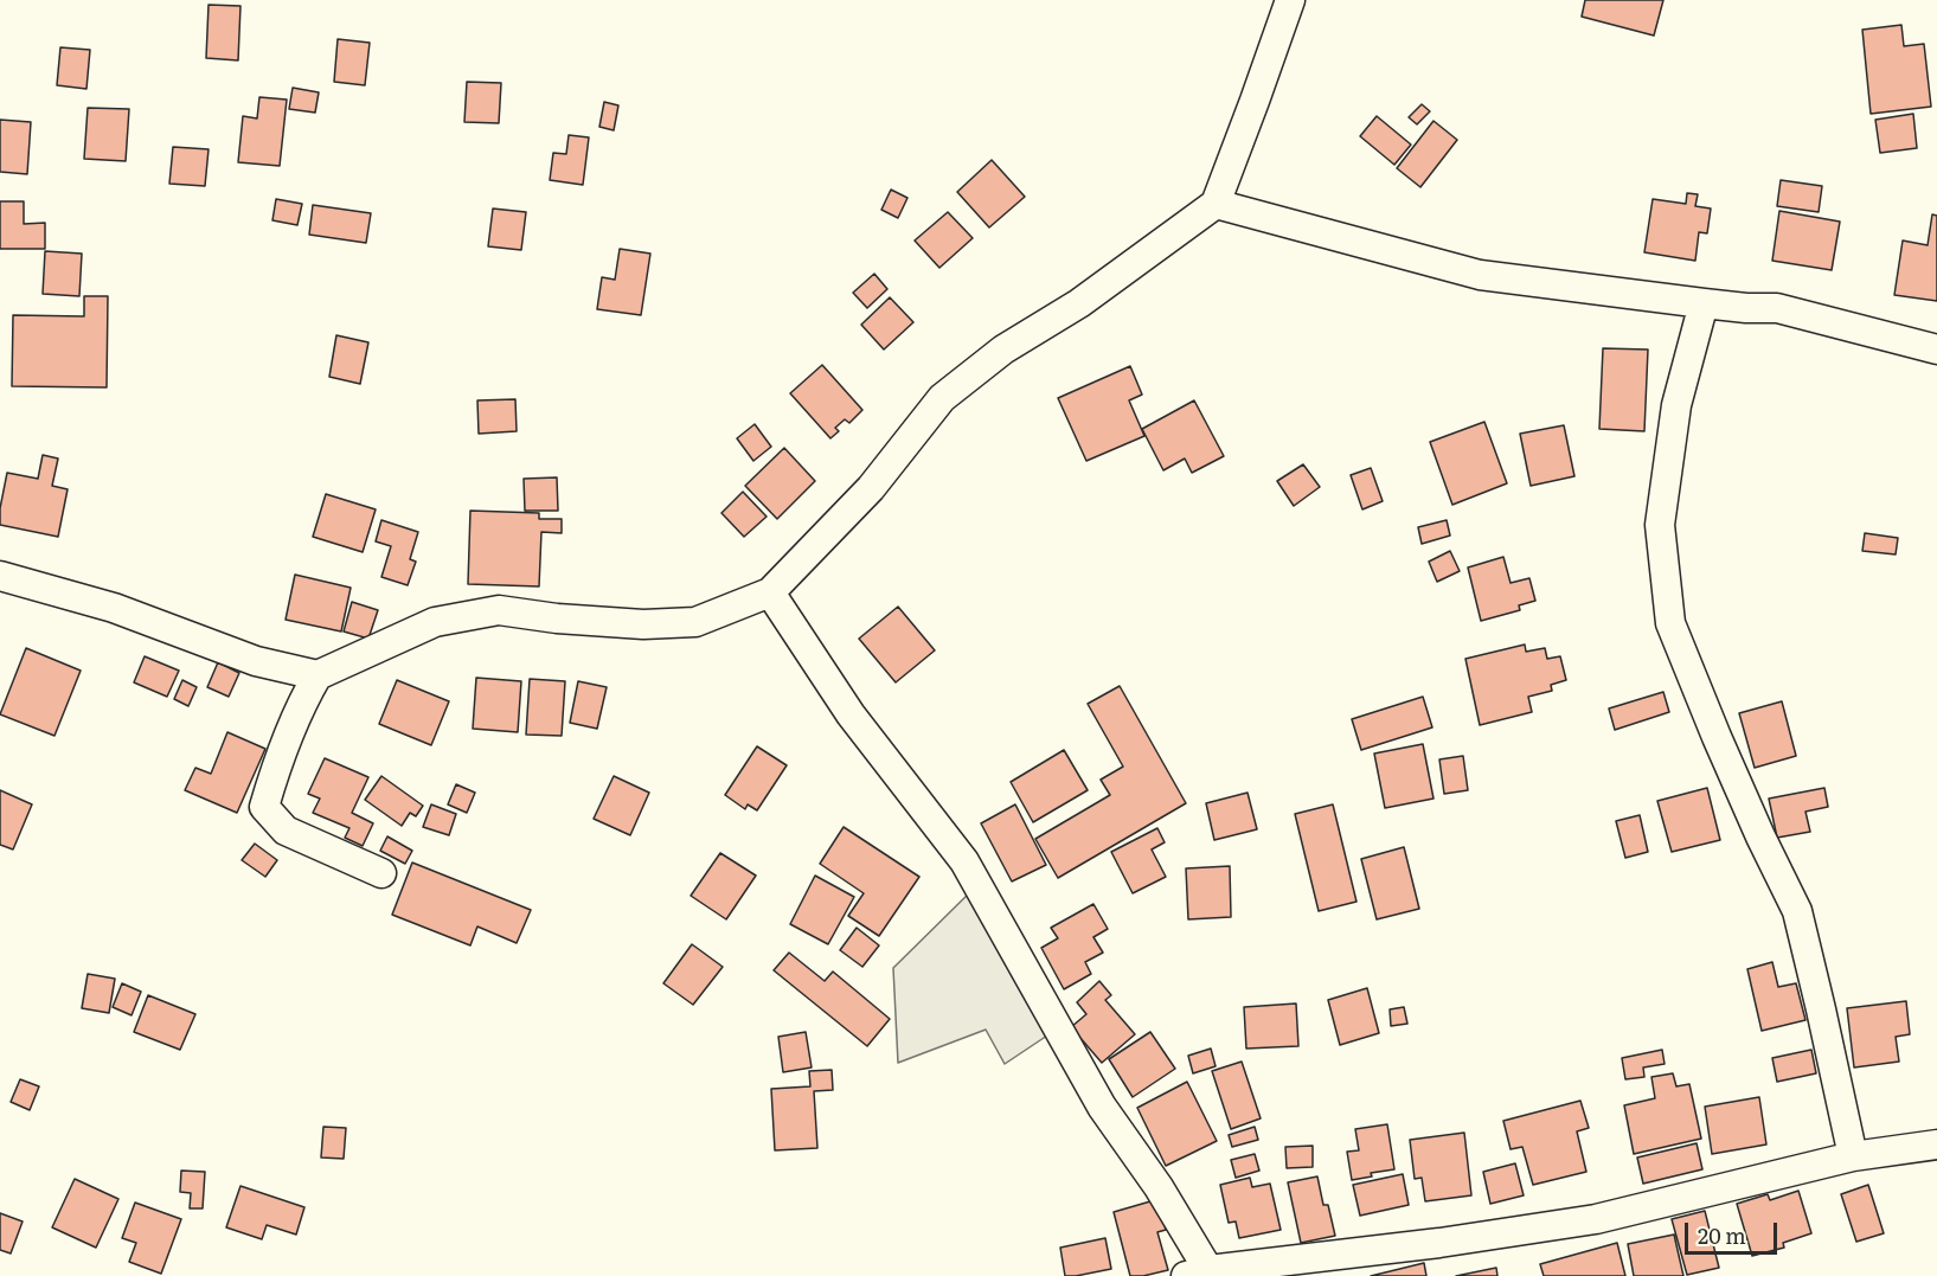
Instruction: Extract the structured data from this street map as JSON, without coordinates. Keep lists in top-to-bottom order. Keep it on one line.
{"scale_bar":"20 m"}
